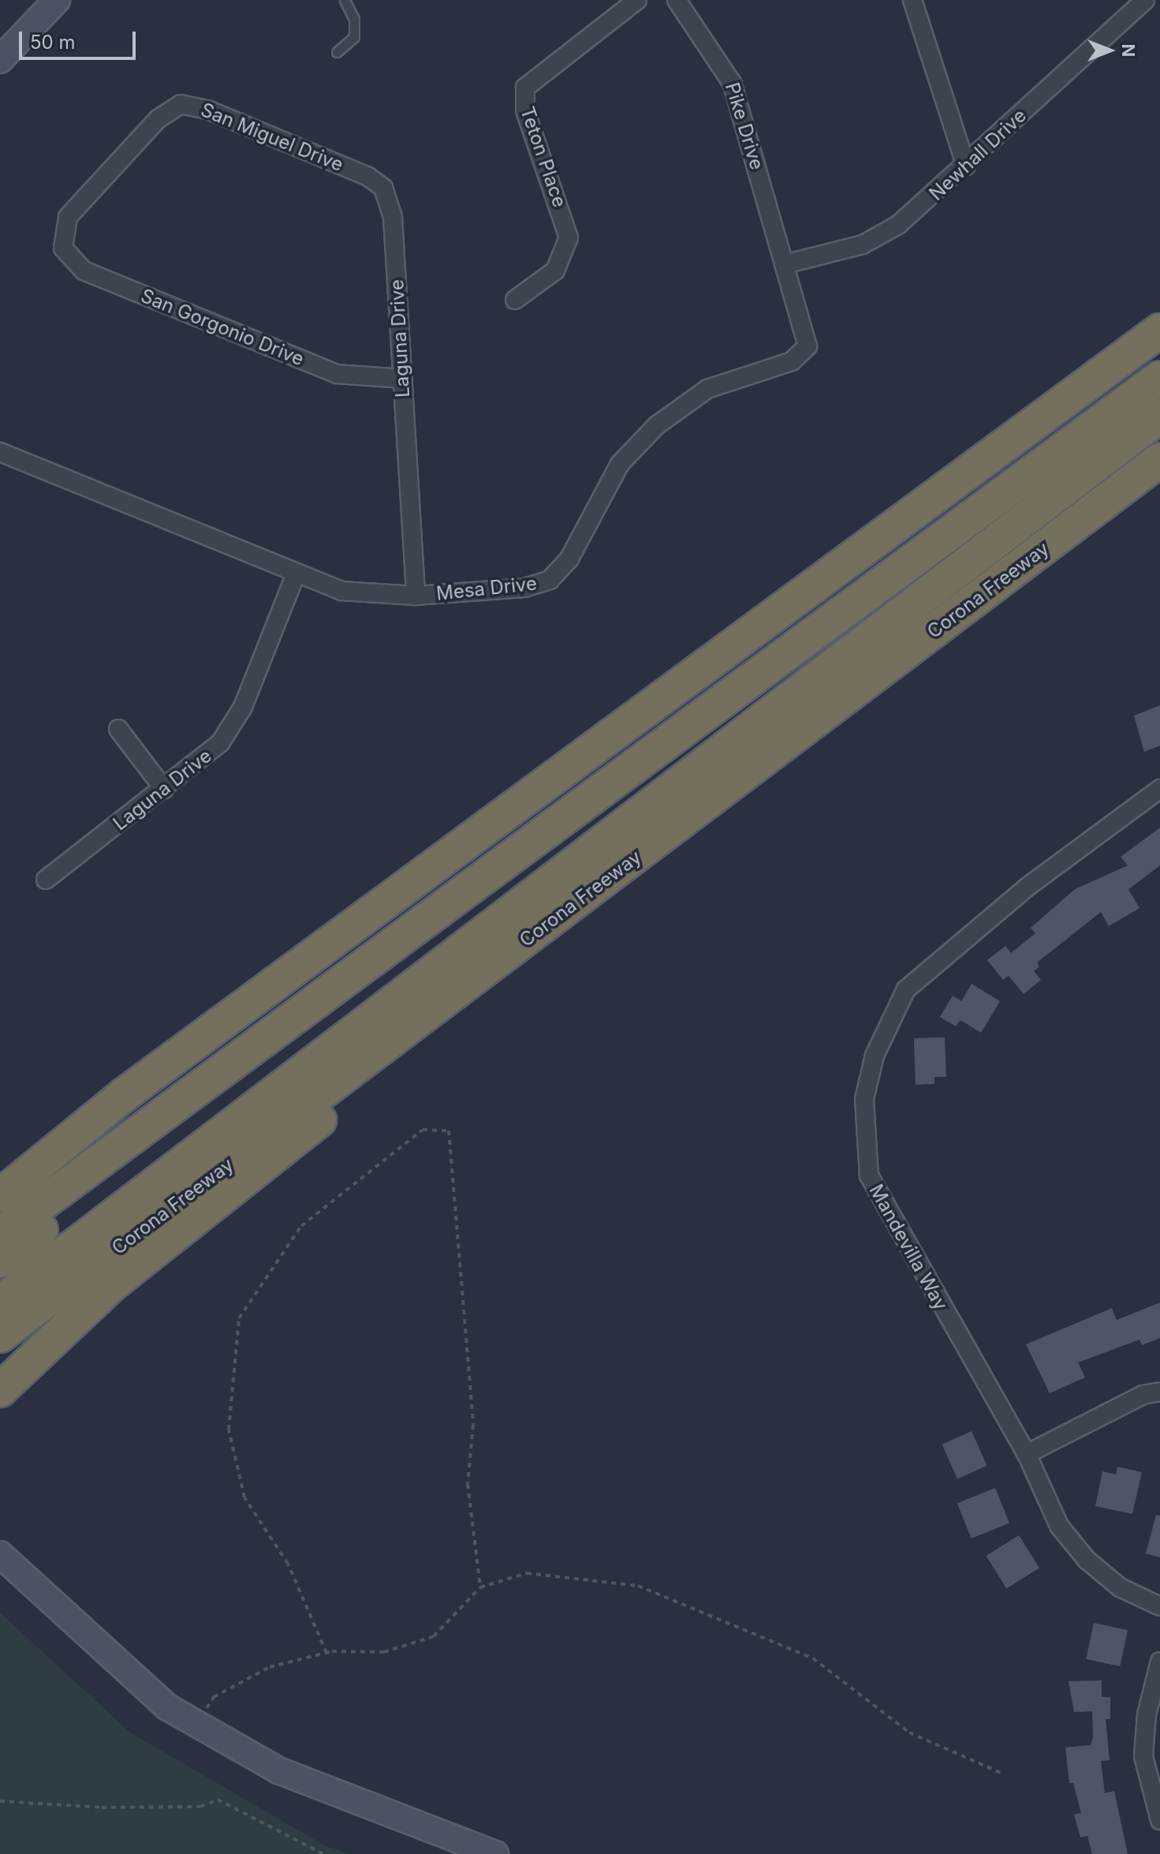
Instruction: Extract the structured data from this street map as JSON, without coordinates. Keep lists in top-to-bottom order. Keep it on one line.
{"streets":{"highway":["Corona Freeway"],"street":["Pike Drive","San Miguel Drive","Newhall Drive","Teton Place","San Gorgonio Drive","Laguna Drive","Mesa Drive","Mandevilla Way"]},"crossings":[["Pike Drive","Newhall Drive"],["Pike Drive","Mesa Drive"],["San Miguel Drive","San Gorgonio Drive"],["San Miguel Drive","Laguna Drive"],["Newhall Drive","Mesa Drive"],["San Gorgonio Drive","Laguna Drive"],["Laguna Drive","Mesa Drive"]],"scale_bar":"50 m","north":"right"}
